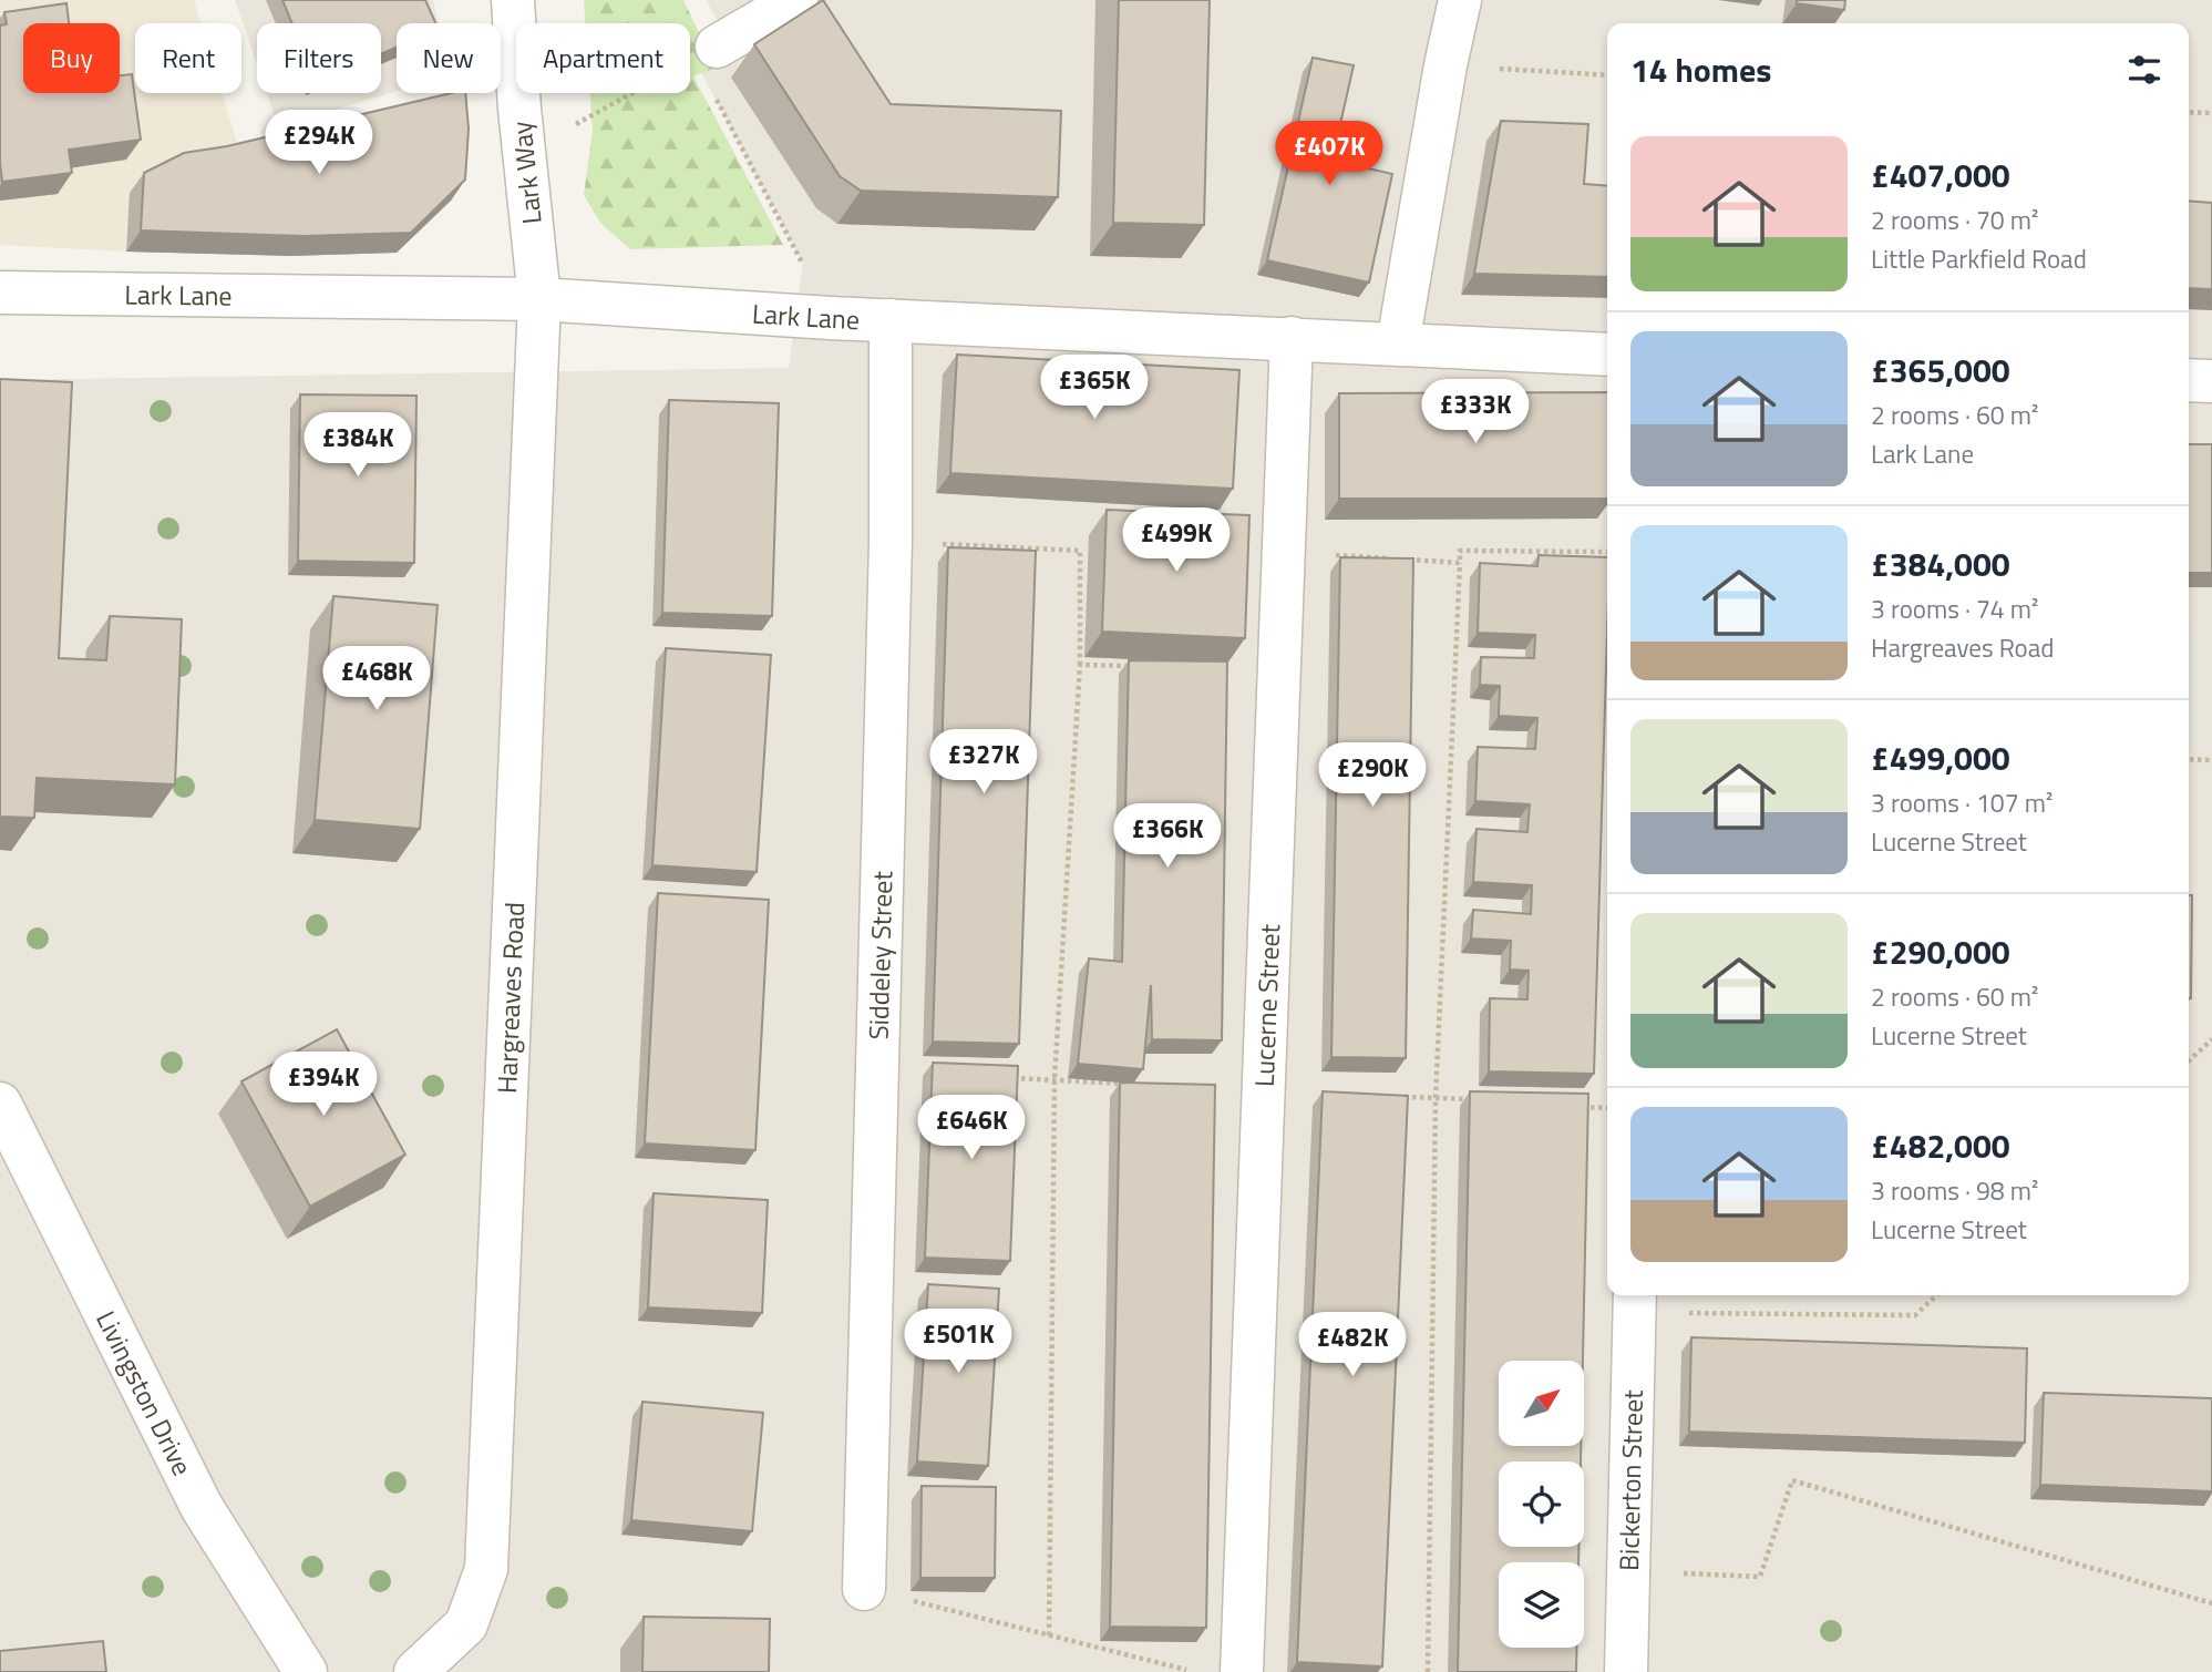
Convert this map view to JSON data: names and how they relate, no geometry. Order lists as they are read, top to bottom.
{
  "streets": {
    "street": [
      "Lark Way",
      "Lark Lane",
      "Siddeley Street",
      "Hargreaves Road",
      "Lucerne Street",
      "Livingston Drive",
      "Bickerton Street"
    ]
  },
  "crossings": [
    ["Lark Way", "Lark Lane"],
    ["Lark Way", "Hargreaves Road"],
    ["Lark Lane", "Siddeley Street"],
    ["Lark Lane", "Hargreaves Road"],
    ["Lark Lane", "Lucerne Street"]
  ],
  "north": "top right",
  "page": {
    "chip": [
      "Buy",
      "Rent",
      "Filters",
      "New",
      "Apartment"
    ],
    "heading": "14 homes",
    "price": [
      "£294K",
      "£407K",
      "£365K",
      "£333K",
      "£384K",
      "£499K",
      "£468K",
      "£327K",
      "£290K",
      "£366K",
      "£394K",
      "£646K",
      "£501K",
      "£482K"
    ],
    "list": [
      {
        "name": "£407,000",
        "note": "2 rooms · 70 m² · Little Parkfield Road"
      },
      {
        "name": "£365,000",
        "note": "2 rooms · 60 m² · Lark Lane"
      },
      {
        "name": "£384,000",
        "note": "3 rooms · 74 m² · Hargreaves Road"
      },
      {
        "name": "£499,000",
        "note": "3 rooms · 107 m² · Lucerne Street"
      },
      {
        "name": "£290,000",
        "note": "2 rooms · 60 m² · Lucerne Street"
      },
      {
        "name": "£482,000",
        "note": "3 rooms · 98 m² · Lucerne Street"
      }
    ]
  }
}
